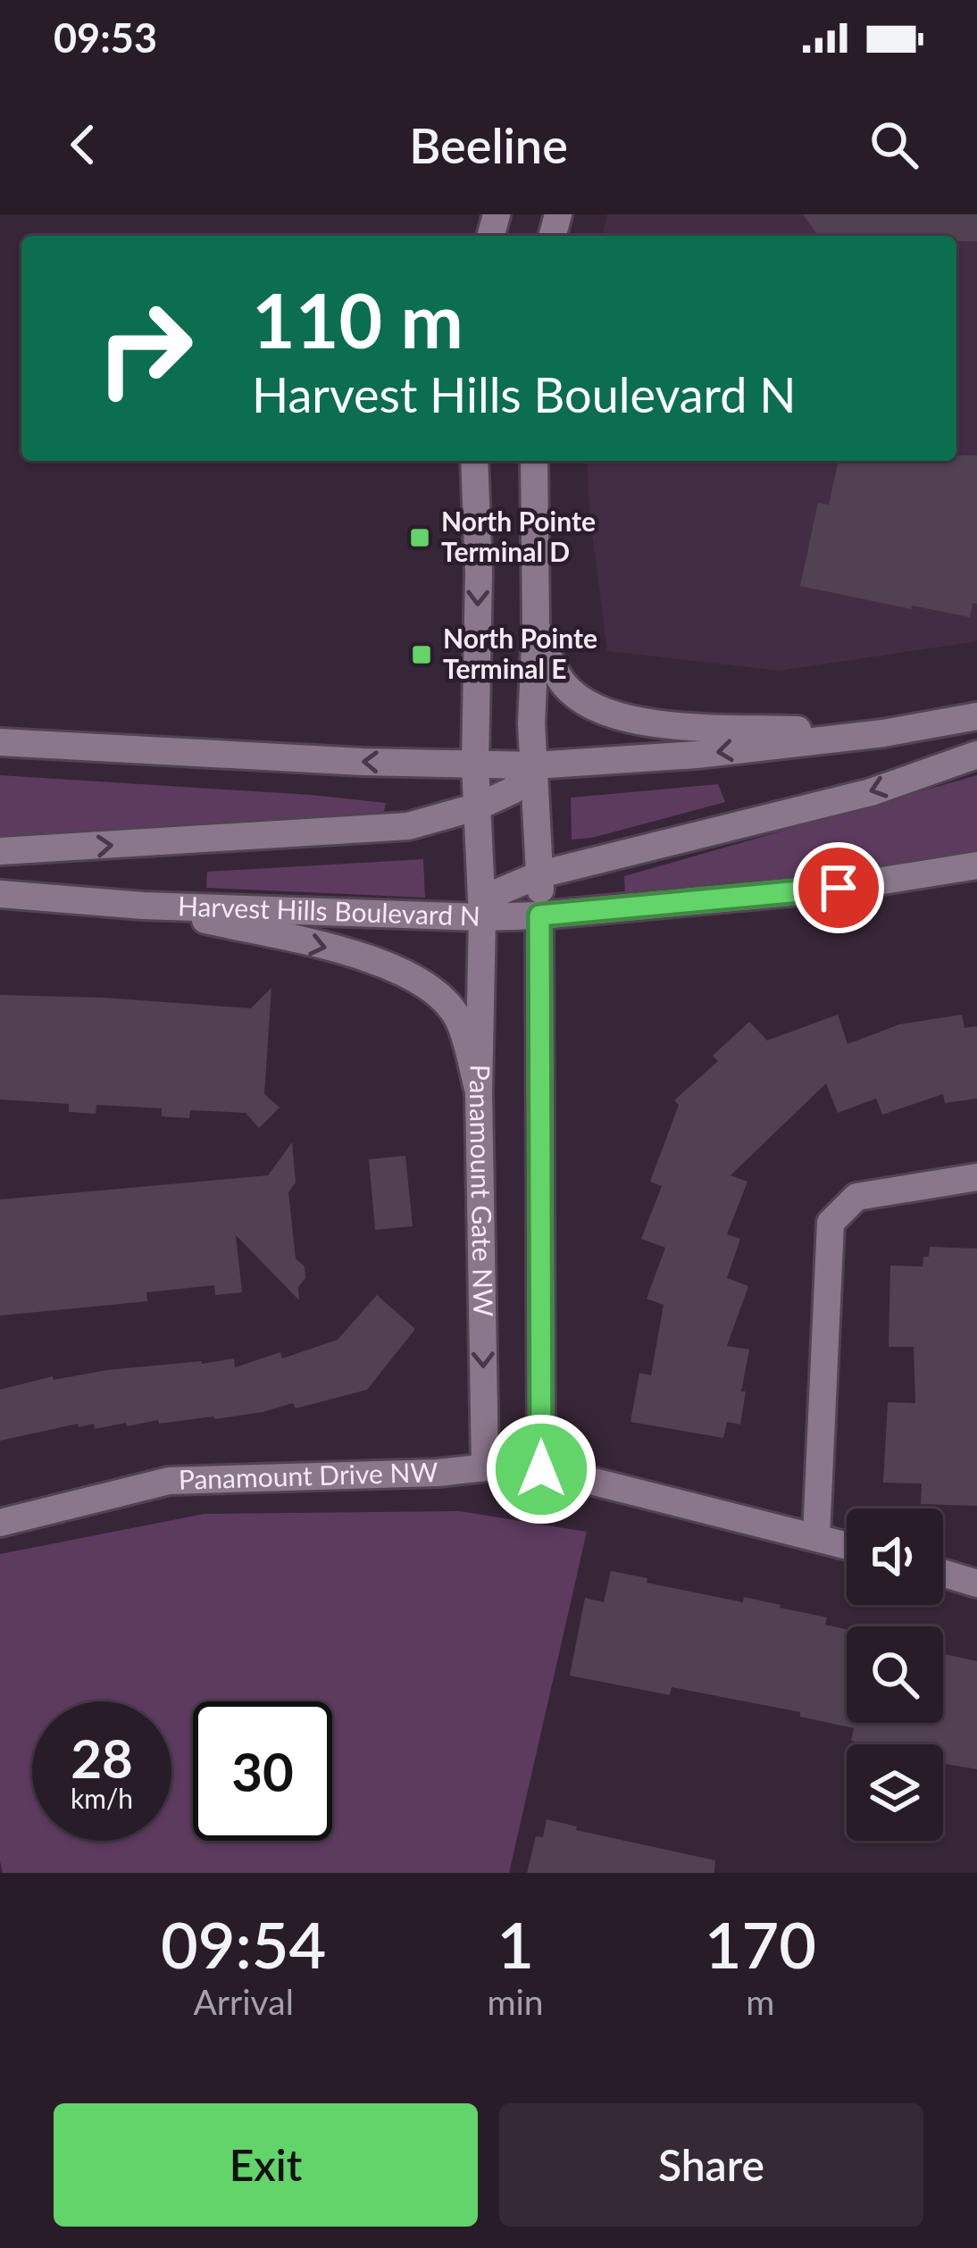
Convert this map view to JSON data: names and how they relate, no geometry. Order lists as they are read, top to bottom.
{
  "streets": {
    "main road": ["Harvest Hills Boulevard N", "Panamount Gate NW", "Panamount Drive NW"]
  },
  "crossings": [
    ["Harvest Hills Boulevard N", "Panamount Gate NW"],
    ["Panamount Gate NW", "Panamount Drive NW"]
  ],
  "places": {
    "transit": ["North Pointe Terminal D", "North Pointe Terminal E"]
  },
  "page": {
    "status": "09:53",
    "header": "Beeline",
    "turn": ["110 m", "Harvest Hills Boulevard N"],
    "speed": "28 km/h",
    "limit": "30",
    "eta": [
      "09:54",
      "Arrival",
      "1",
      "min",
      "170",
      "m"
    ],
    "buttons": ["Exit", "Share"]
  }
}
